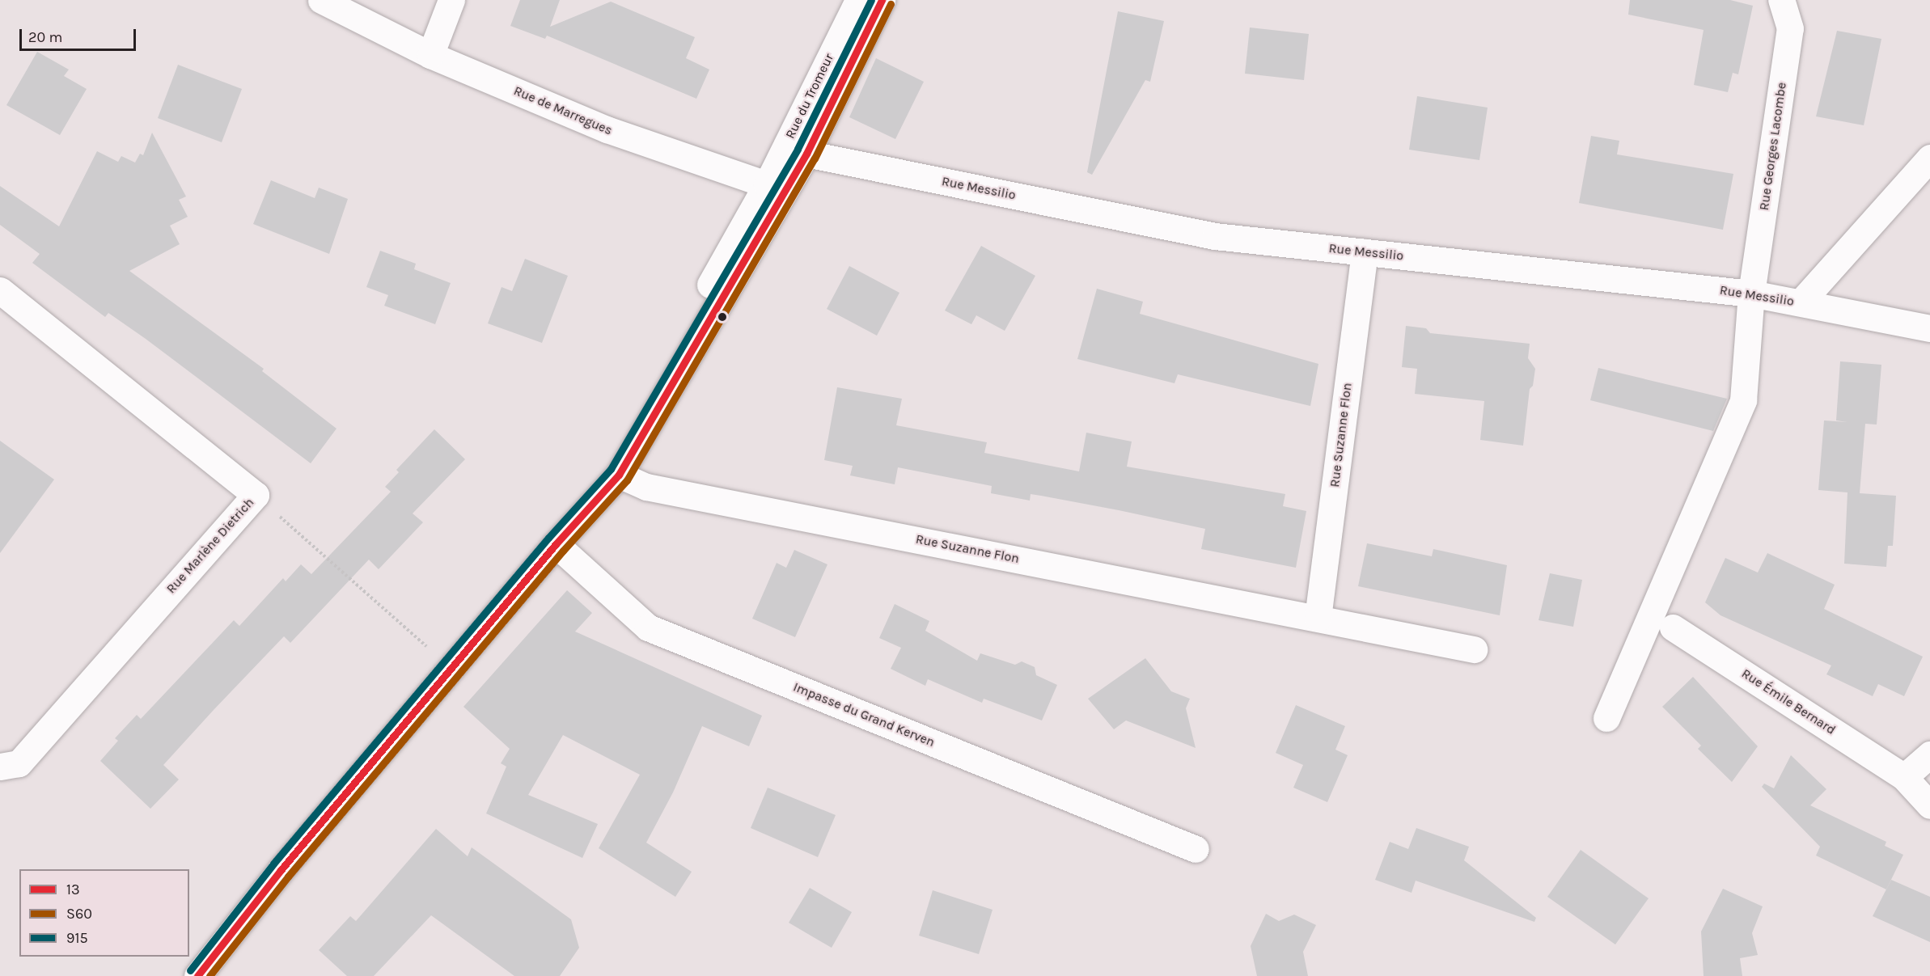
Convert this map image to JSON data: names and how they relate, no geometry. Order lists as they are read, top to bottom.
{
  "streets": {
    "street": [
      "Rue du Tromeur",
      "Rue de Marregues",
      "Rue Georges Lacombe",
      "Rue Messilio",
      "Rue Suzanne Flon",
      "Rue Marlène Dietrich",
      "Rue Émile Bernard",
      "Impasse du Grand Kerven"
    ]
  },
  "crossings": [
    ["Rue du Tromeur", "Rue de Marregues"],
    ["Rue du Tromeur", "Rue Messilio"],
    ["Rue du Tromeur", "Rue Suzanne Flon"],
    ["Rue du Tromeur", "Impasse du Grand Kerven"],
    ["Rue Georges Lacombe", "Rue Messilio"],
    ["Rue Messilio", "Rue Suzanne Flon"]
  ],
  "lines": ["transit line 13", "transit line 915", "transit line S60"],
  "legend": ["13", "S60", "915"],
  "scale_bar": "20 m"
}
